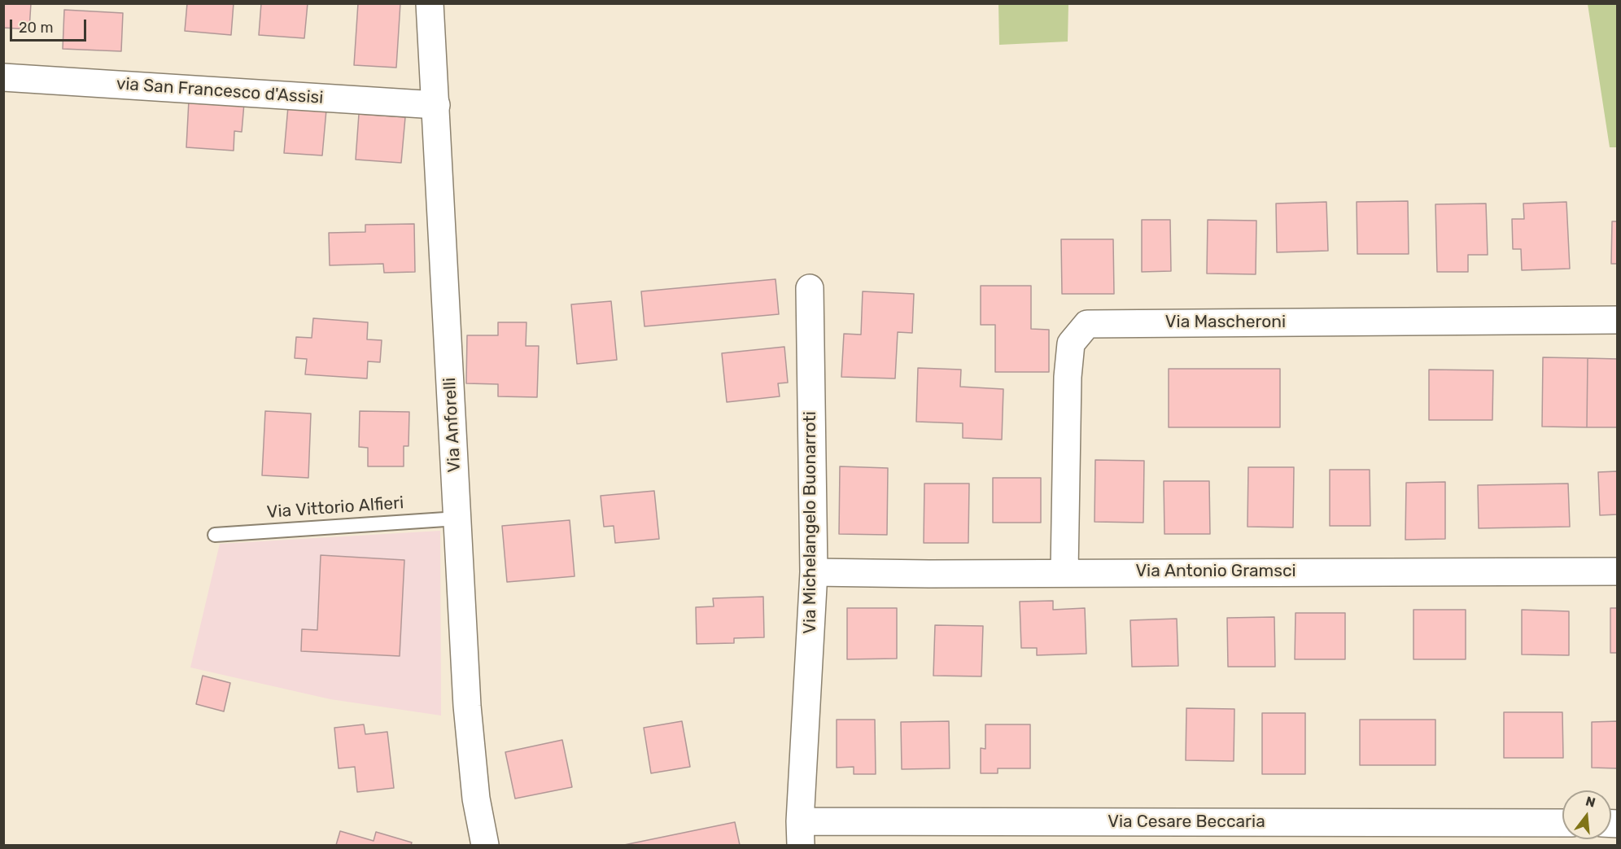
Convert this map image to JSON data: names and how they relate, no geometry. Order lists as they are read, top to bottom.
{
  "streets": {
    "street": [
      "via San Francesco d'Assisi",
      "Via Mascheroni",
      "Via Anforelli",
      "Via Michelangelo Buonarroti",
      "Via Antonio Gramsci",
      "Via Cesare Beccaria"
    ],
    "lane": ["Via Vittorio Alfieri"]
  },
  "crossings": [
    ["via San Francesco d'Assisi", "Via Anforelli"],
    ["Via Mascheroni", "Via Antonio Gramsci"],
    ["Via Anforelli", "Via Vittorio Alfieri"],
    ["Via Michelangelo Buonarroti", "Via Antonio Gramsci"],
    ["Via Michelangelo Buonarroti", "Via Cesare Beccaria"]
  ],
  "scale_bar": "20 m",
  "north": "top"
}
